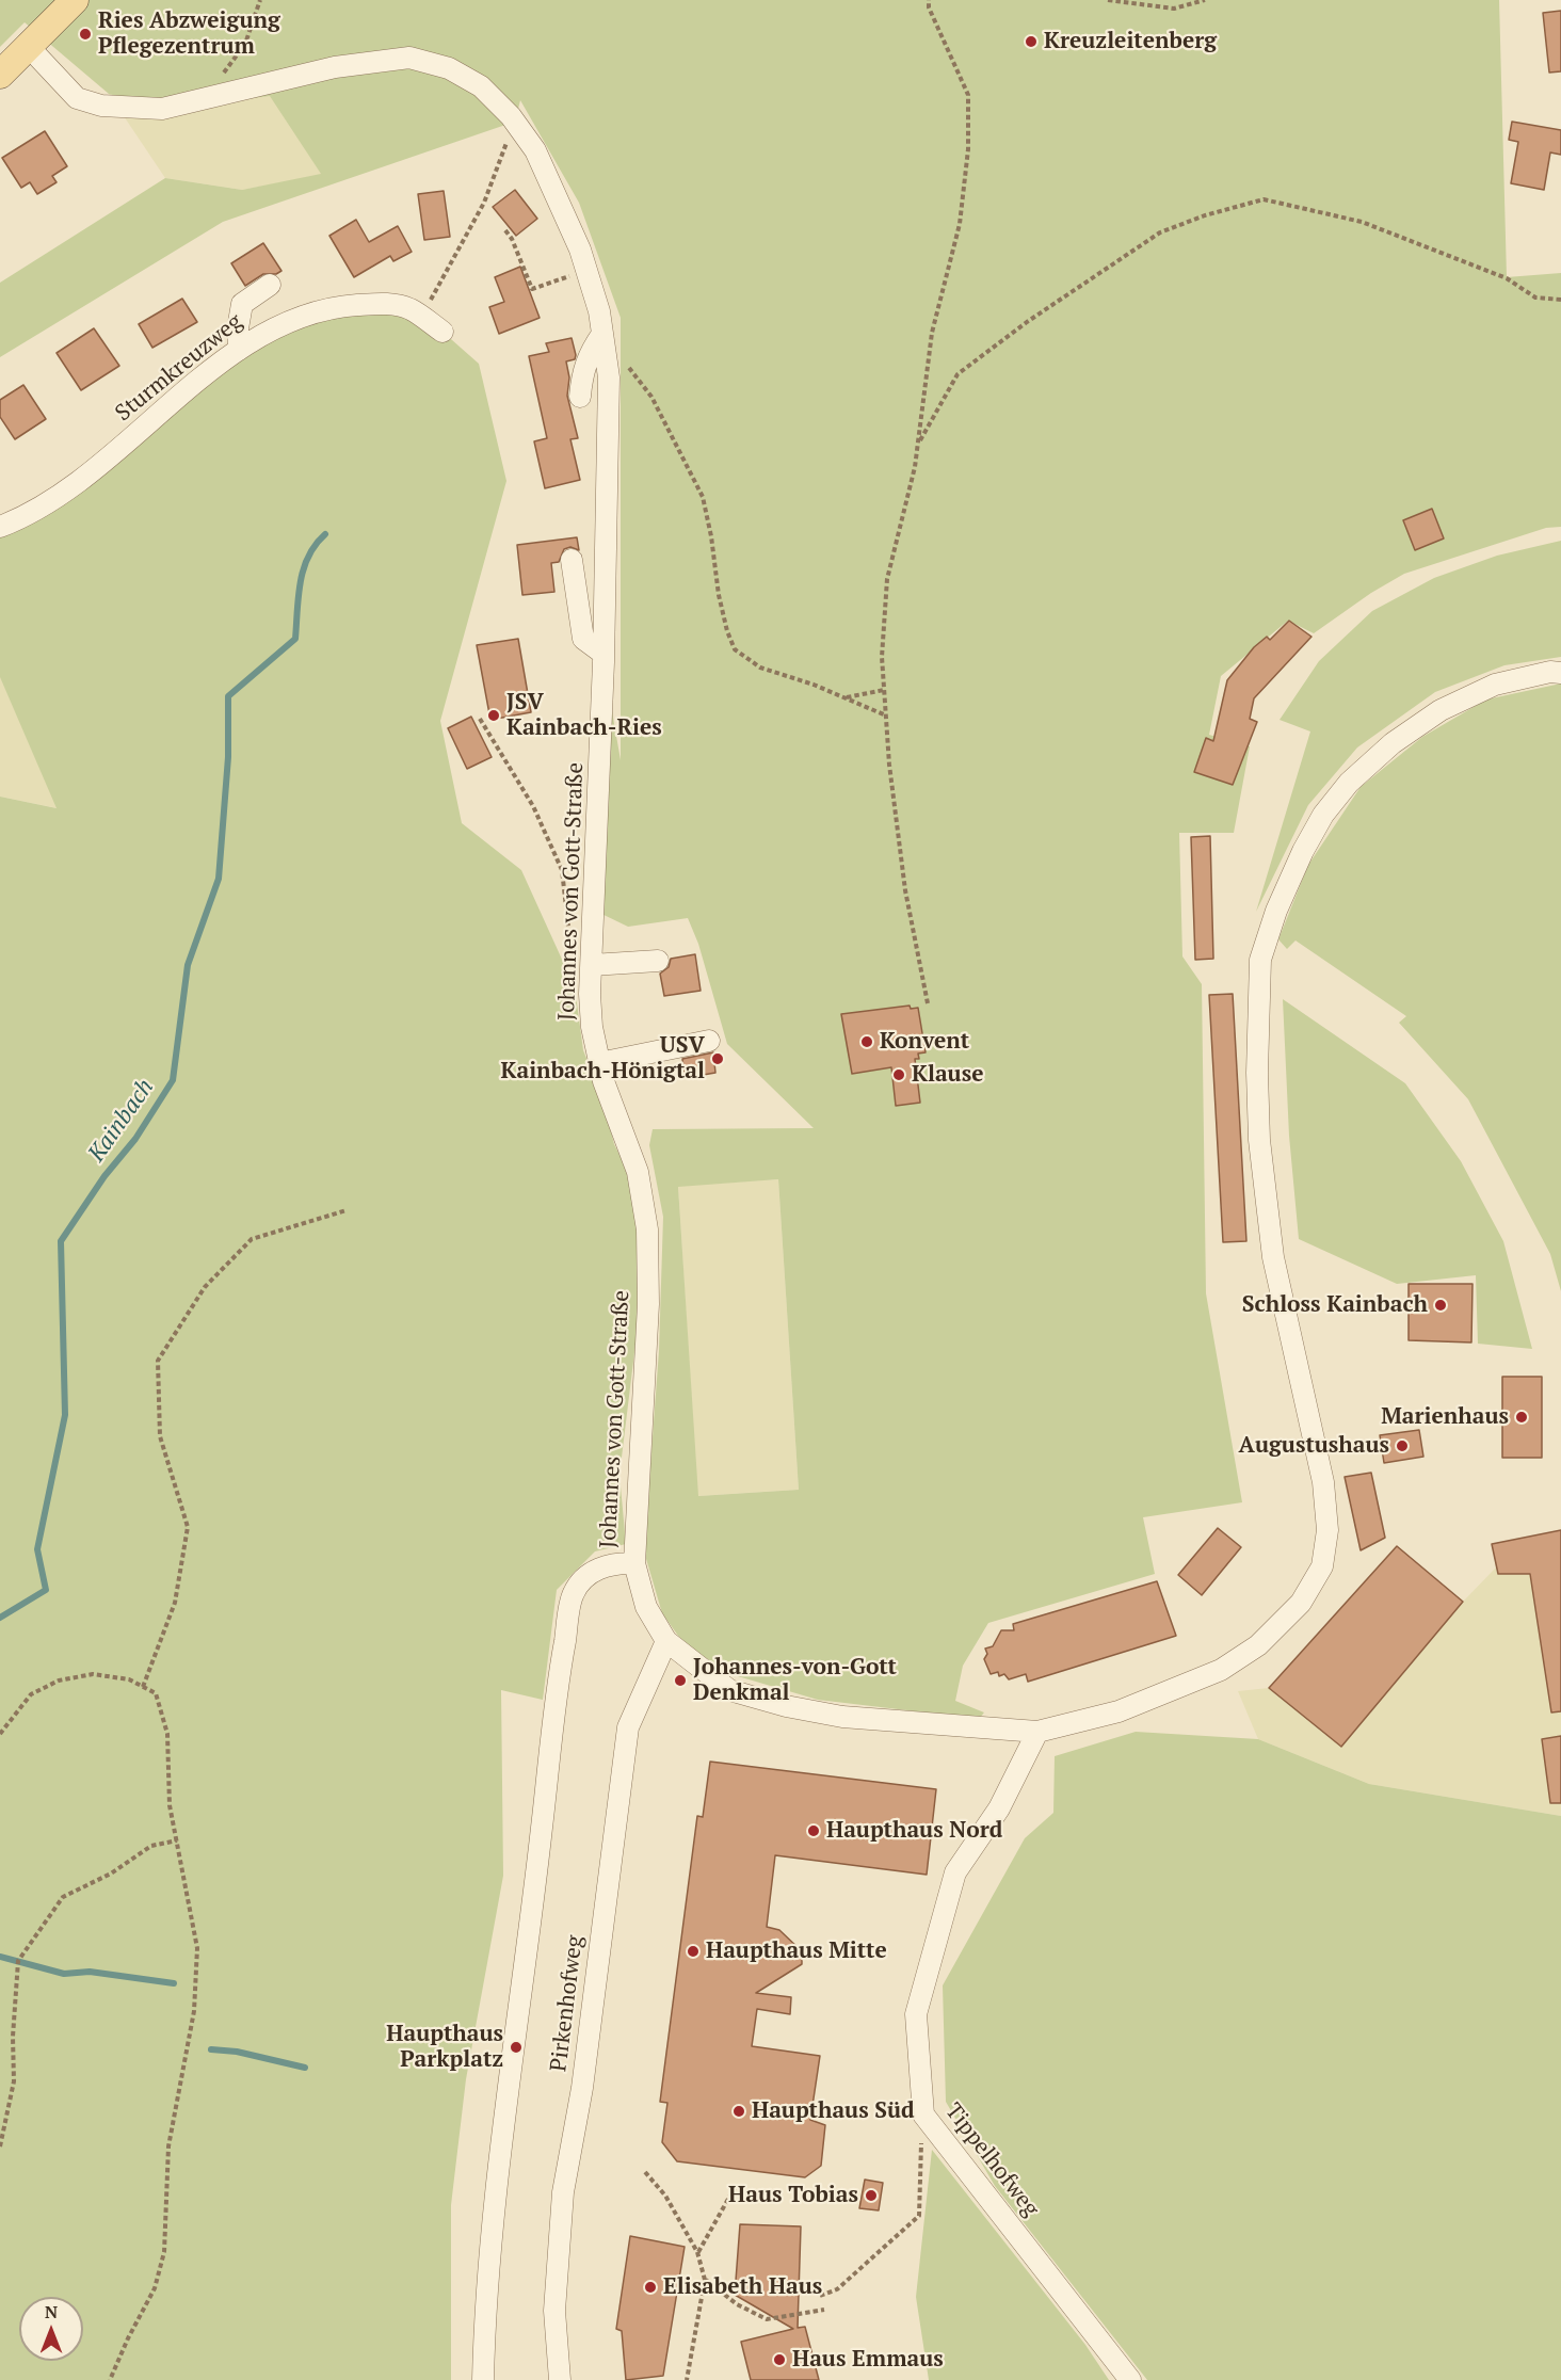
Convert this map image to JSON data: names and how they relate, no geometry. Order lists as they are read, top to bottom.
{
  "streets": {
    "street": [
      "Sturmkreuzweg",
      "Johannes von Gott-Straße",
      "Pirkenhofweg",
      "Tippelhofweg"
    ]
  },
  "crossings": [
    ["Johannes von Gott-Straße", "Pirkenhofweg"],
    ["Johannes von Gott-Straße", "Tippelhofweg"]
  ],
  "water": ["Kainbach"],
  "places": [
    "Ries Abzweigung Pflegezentrum",
    "Kreuzleitenberg",
    "JSV Kainbach-Ries",
    "Konvent",
    "USV Kainbach-Hönigtal",
    "Klause",
    "Schloss Kainbach",
    "Marienhaus",
    "Augustushaus",
    "Johannes-von-Gott Denkmal",
    "Haupthaus Nord",
    "Haupthaus Mitte",
    "Haupthaus Parkplatz",
    "Haupthaus Süd",
    "Haus Tobias",
    "Elisabeth Haus",
    "Haus Emmaus"
  ],
  "north": "top"
}
